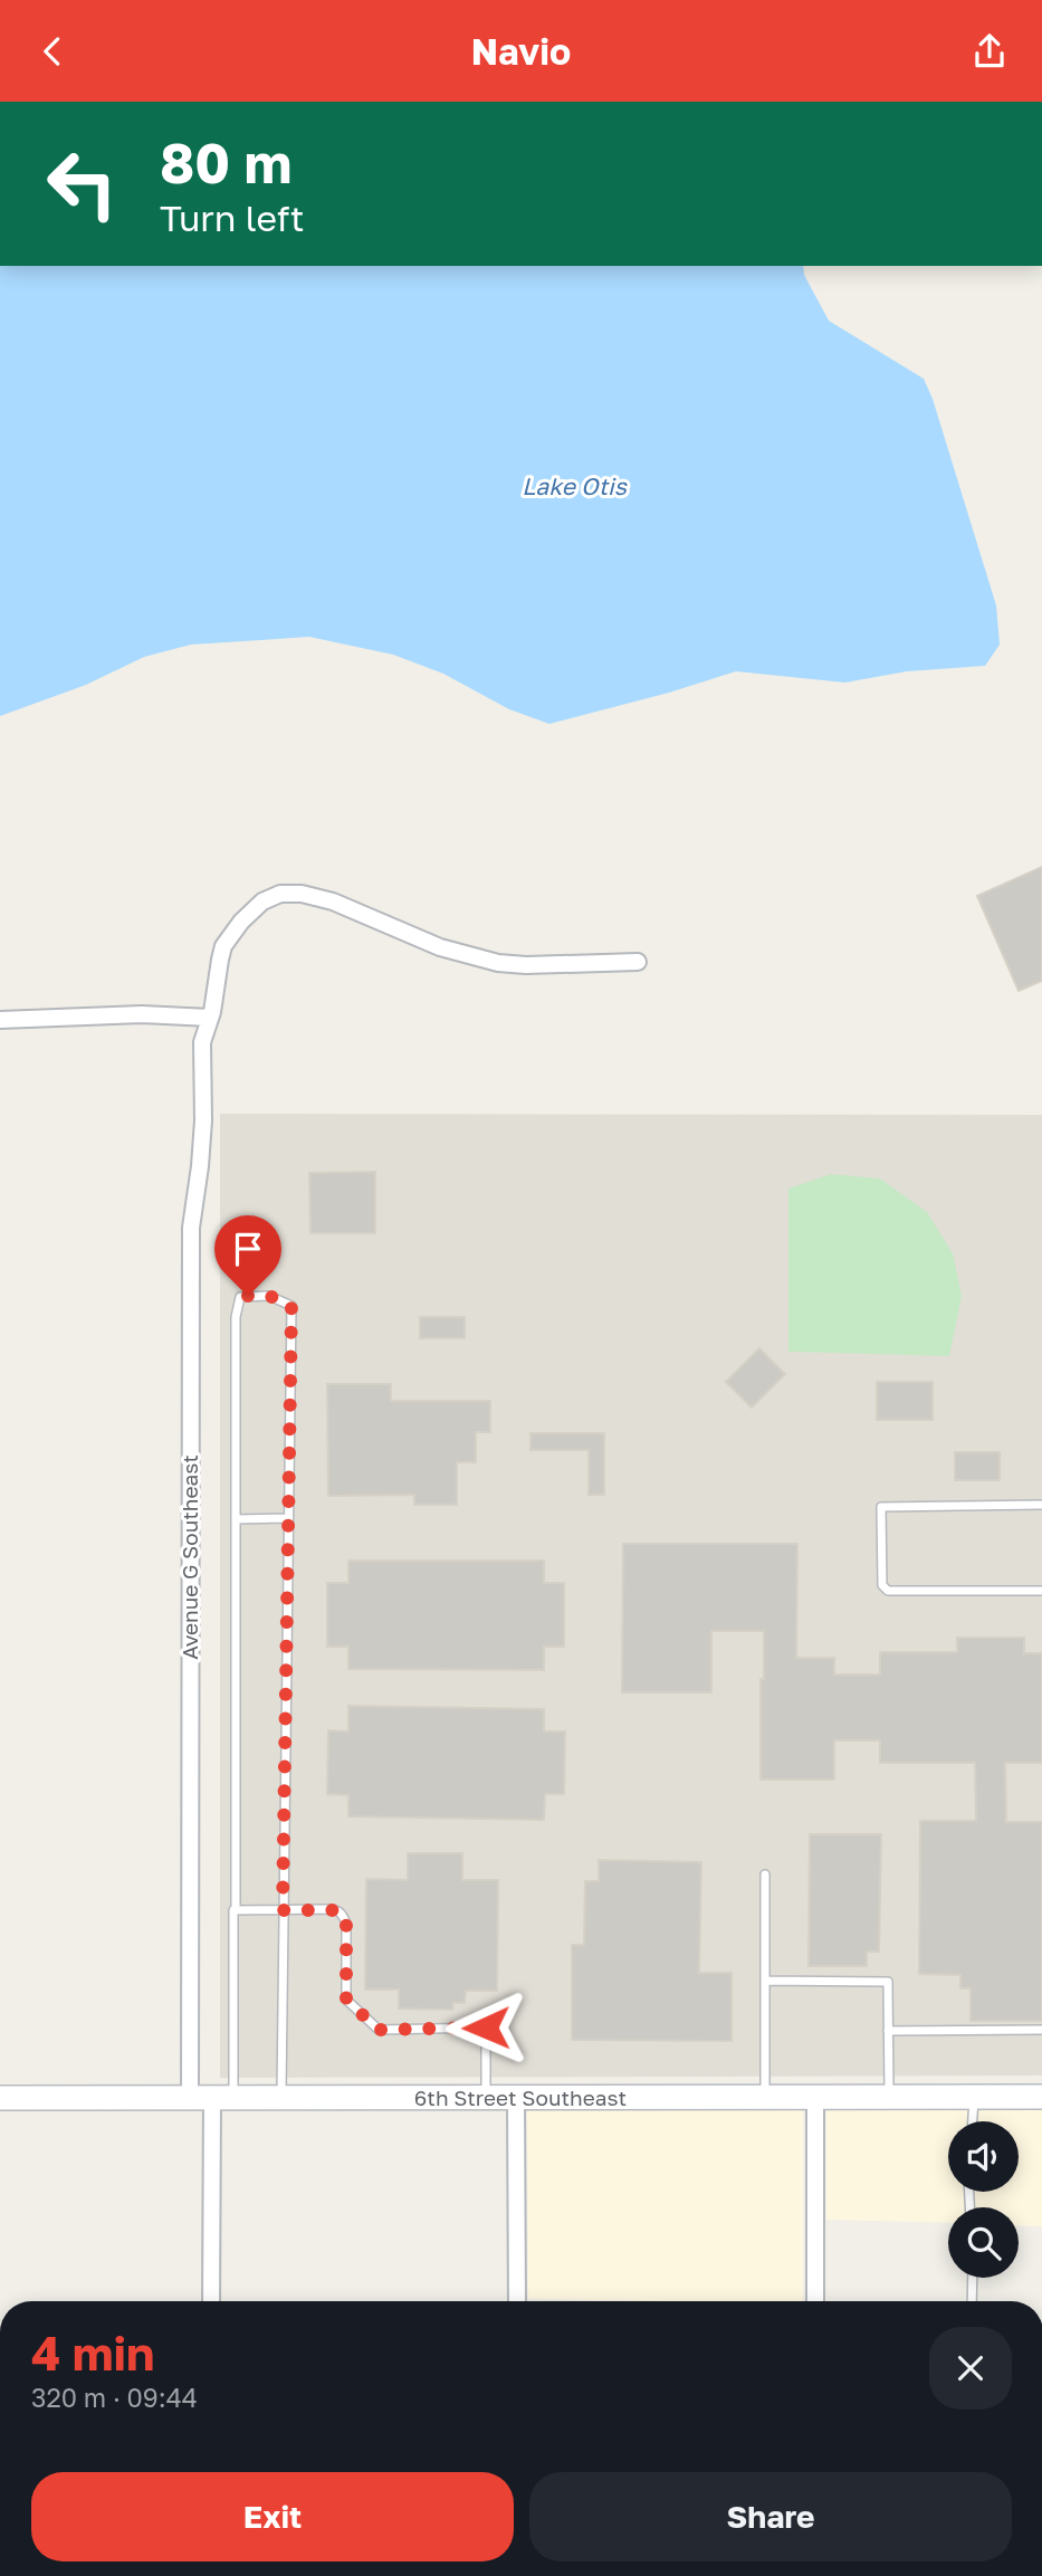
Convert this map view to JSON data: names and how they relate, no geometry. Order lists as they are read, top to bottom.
{
  "streets": {
    "street": ["Avenue G Southeast", "6th Street Southeast"]
  },
  "crossings": [
    ["Avenue G Southeast", "6th Street Southeast"]
  ],
  "water": ["Lake Otis"],
  "page": {
    "header": "Navio",
    "turn": ["80 m", "Turn left"],
    "heading": ["4 min", "320 m · 09:44"],
    "buttons": ["Exit", "Share"]
  }
}
